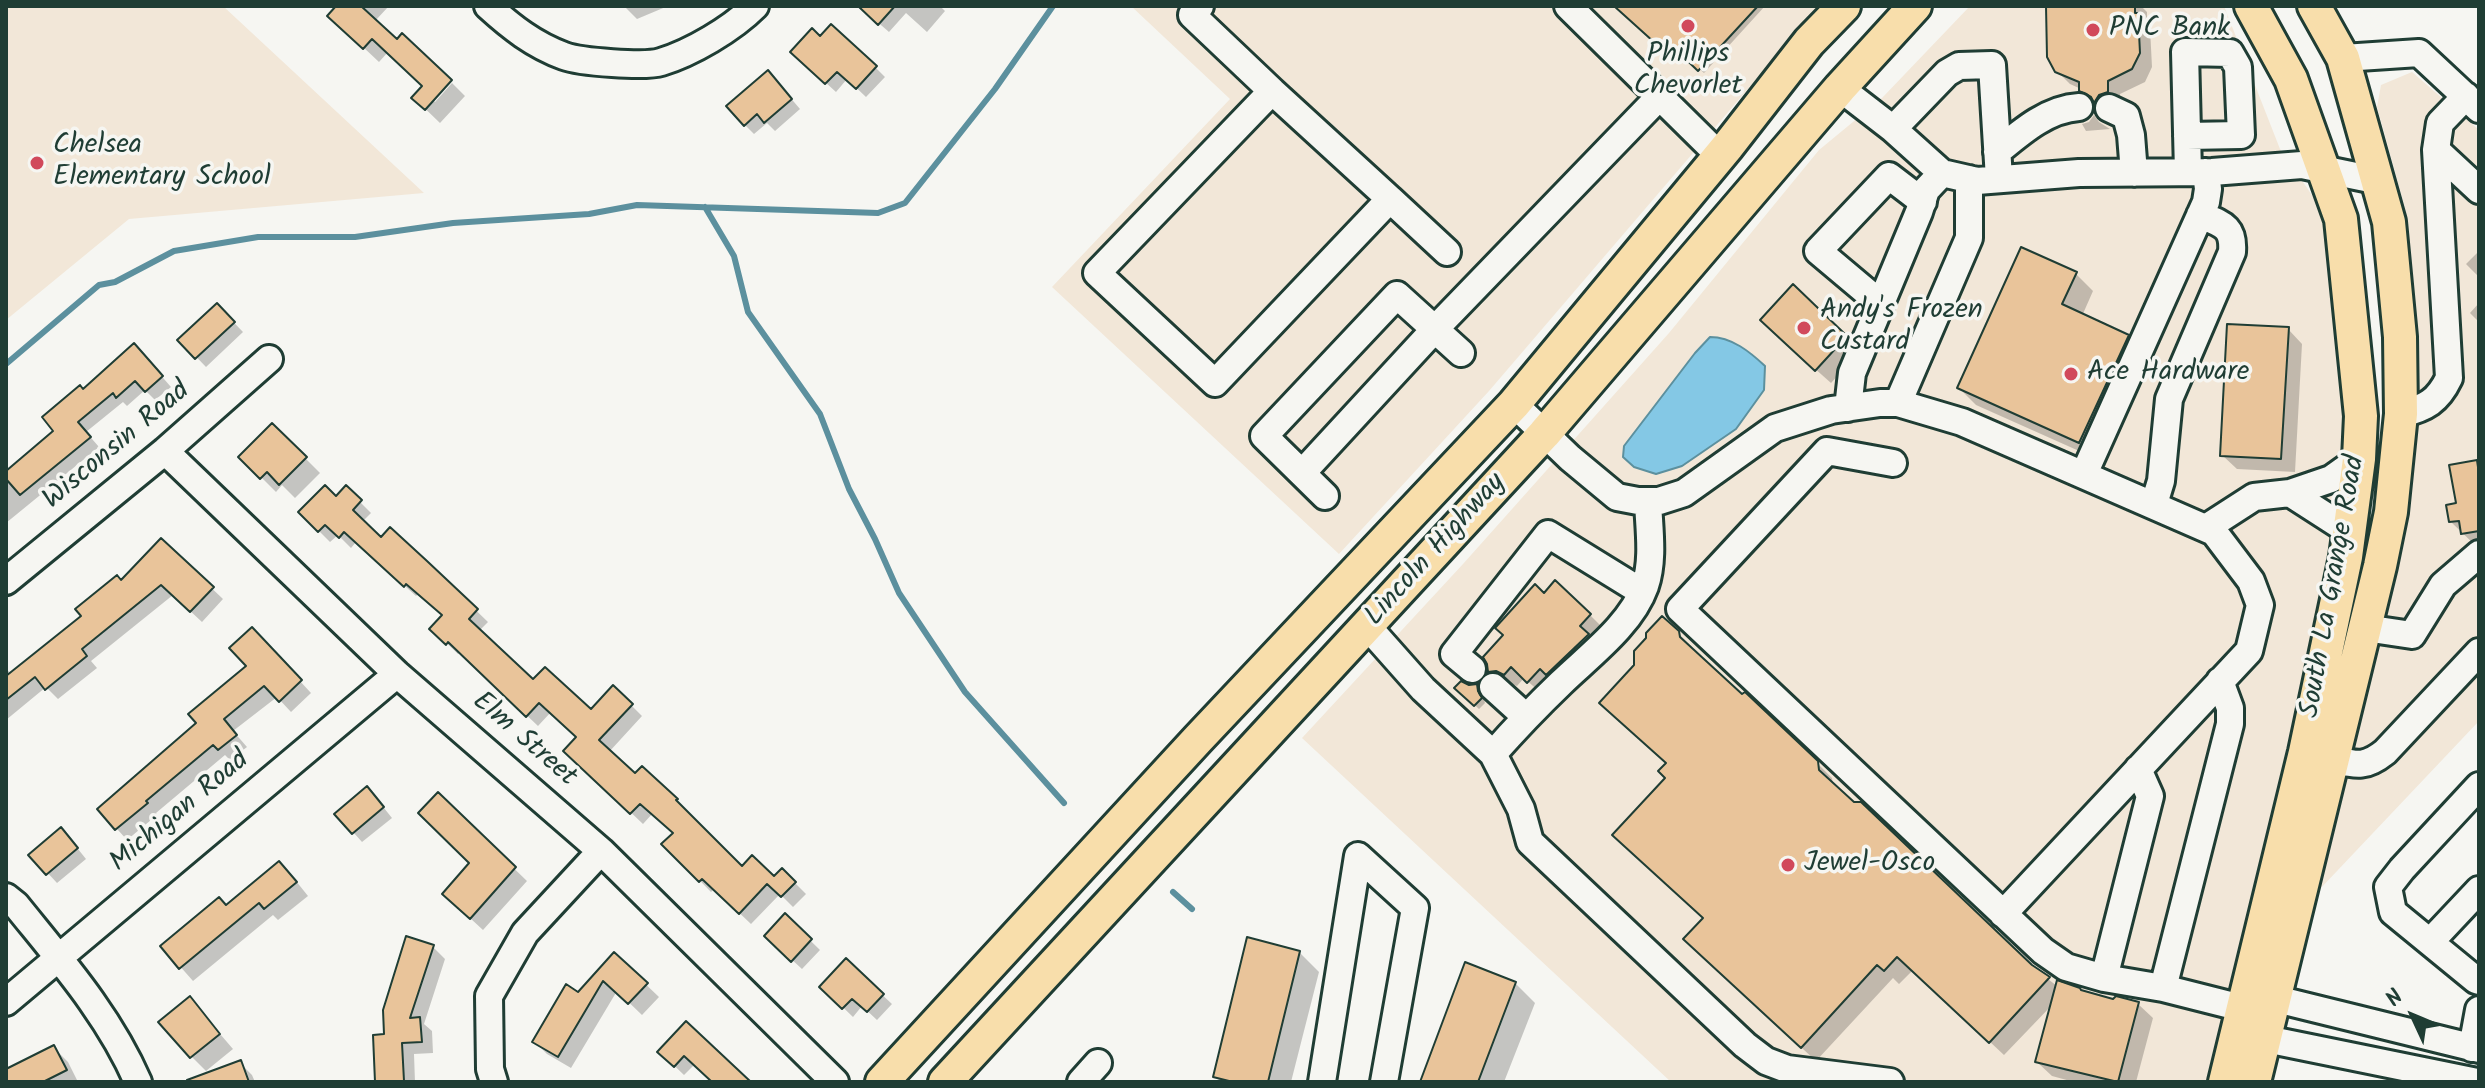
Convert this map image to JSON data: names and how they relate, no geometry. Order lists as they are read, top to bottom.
{
  "streets": {
    "main road": ["Lincoln Highway", "South La Grange Road"],
    "street": ["Wisconsin Road", "Elm Street", "Michigan Road"]
  },
  "crossings": [
    ["Wisconsin Road", "Elm Street"],
    ["Elm Street", "Michigan Road"]
  ],
  "places": [
    "Phillips Chevorlet",
    "PNC Bank",
    "Chelsea Elementary School",
    "Andy's Frozen Custard",
    "Ace Hardware",
    "Jewel-Osco"
  ],
  "north": "top left"
}
